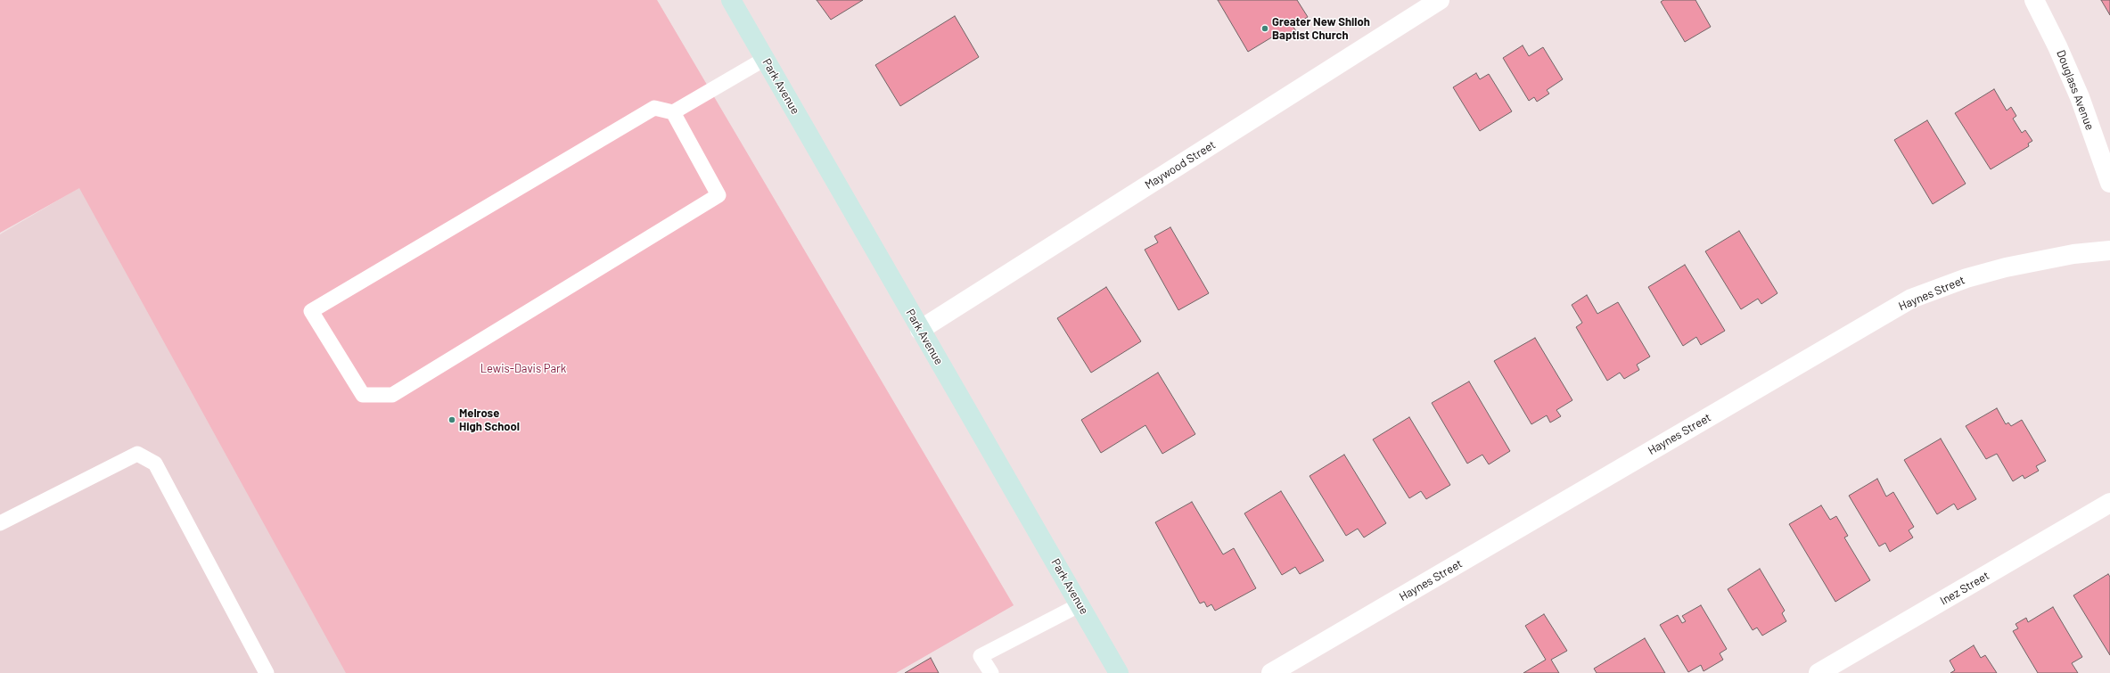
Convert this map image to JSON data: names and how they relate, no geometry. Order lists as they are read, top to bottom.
{
  "streets": {
    "main road": ["Park Avenue"],
    "street": [
      "Douglass Avenue",
      "Maywood Street",
      "Haynes Street",
      "Inez Street"
    ]
  },
  "crossings": [
    ["Park Avenue", "Maywood Street"]
  ],
  "parks": ["Lewis-Davis Park"],
  "places": ["Greater New Shiloh Baptist Church", "Melrose High School"]
}
